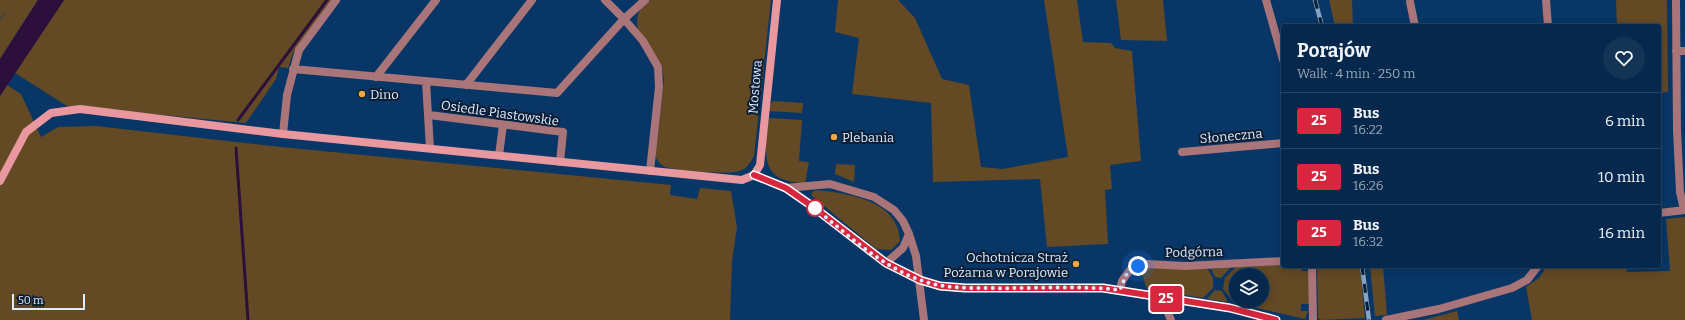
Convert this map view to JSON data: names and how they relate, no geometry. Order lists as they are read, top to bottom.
{
  "streets": {
    "street": [
      "Mostowa",
      "Osiedle Piastowskie",
      "Słoneczna",
      "Podgórna"
    ]
  },
  "places": ["Dino", "Plebania", "Ochotnicza Straż Pożarna w Porajowie"],
  "lines": ["bus line 25"],
  "scale_bar": "50 m",
  "page": {
    "on_map": "25",
    "heading": ["Porajów", "Walk · 4 min · 250 m"],
    "list": [
      {
        "mark": "25",
        "name": "Bus",
        "note": "16:22",
        "value": "6 min"
      },
      {
        "mark": "25",
        "name": "Bus",
        "note": "16:26",
        "value": "10 min"
      },
      {
        "mark": "25",
        "name": "Bus",
        "note": "16:32",
        "value": "16 min"
      }
    ],
    "scale": "50 m"
  }
}
